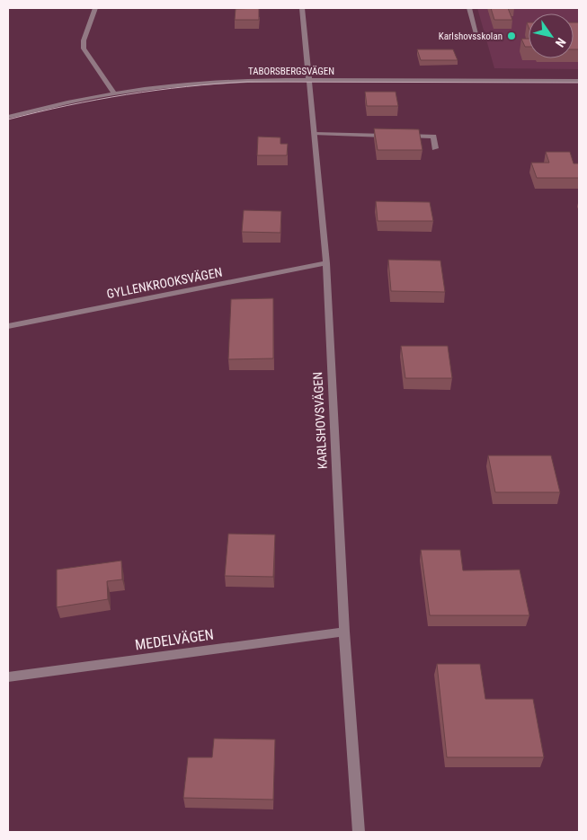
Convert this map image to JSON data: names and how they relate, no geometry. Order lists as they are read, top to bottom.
{
  "streets": {
    "street": [
      "TABORSBERGSVÄGEN",
      "GYLLENKROOKSVÄGEN",
      "KARLSHOVSVÄGEN",
      "MEDELVÄGEN"
    ]
  },
  "crossings": [
    ["TABORSBERGSVÄGEN", "KARLSHOVSVÄGEN"],
    ["GYLLENKROOKSVÄGEN", "KARLSHOVSVÄGEN"],
    ["KARLSHOVSVÄGEN", "MEDELVÄGEN"]
  ],
  "places": ["Karlshovsskolan"],
  "north": "bottom right"
}
